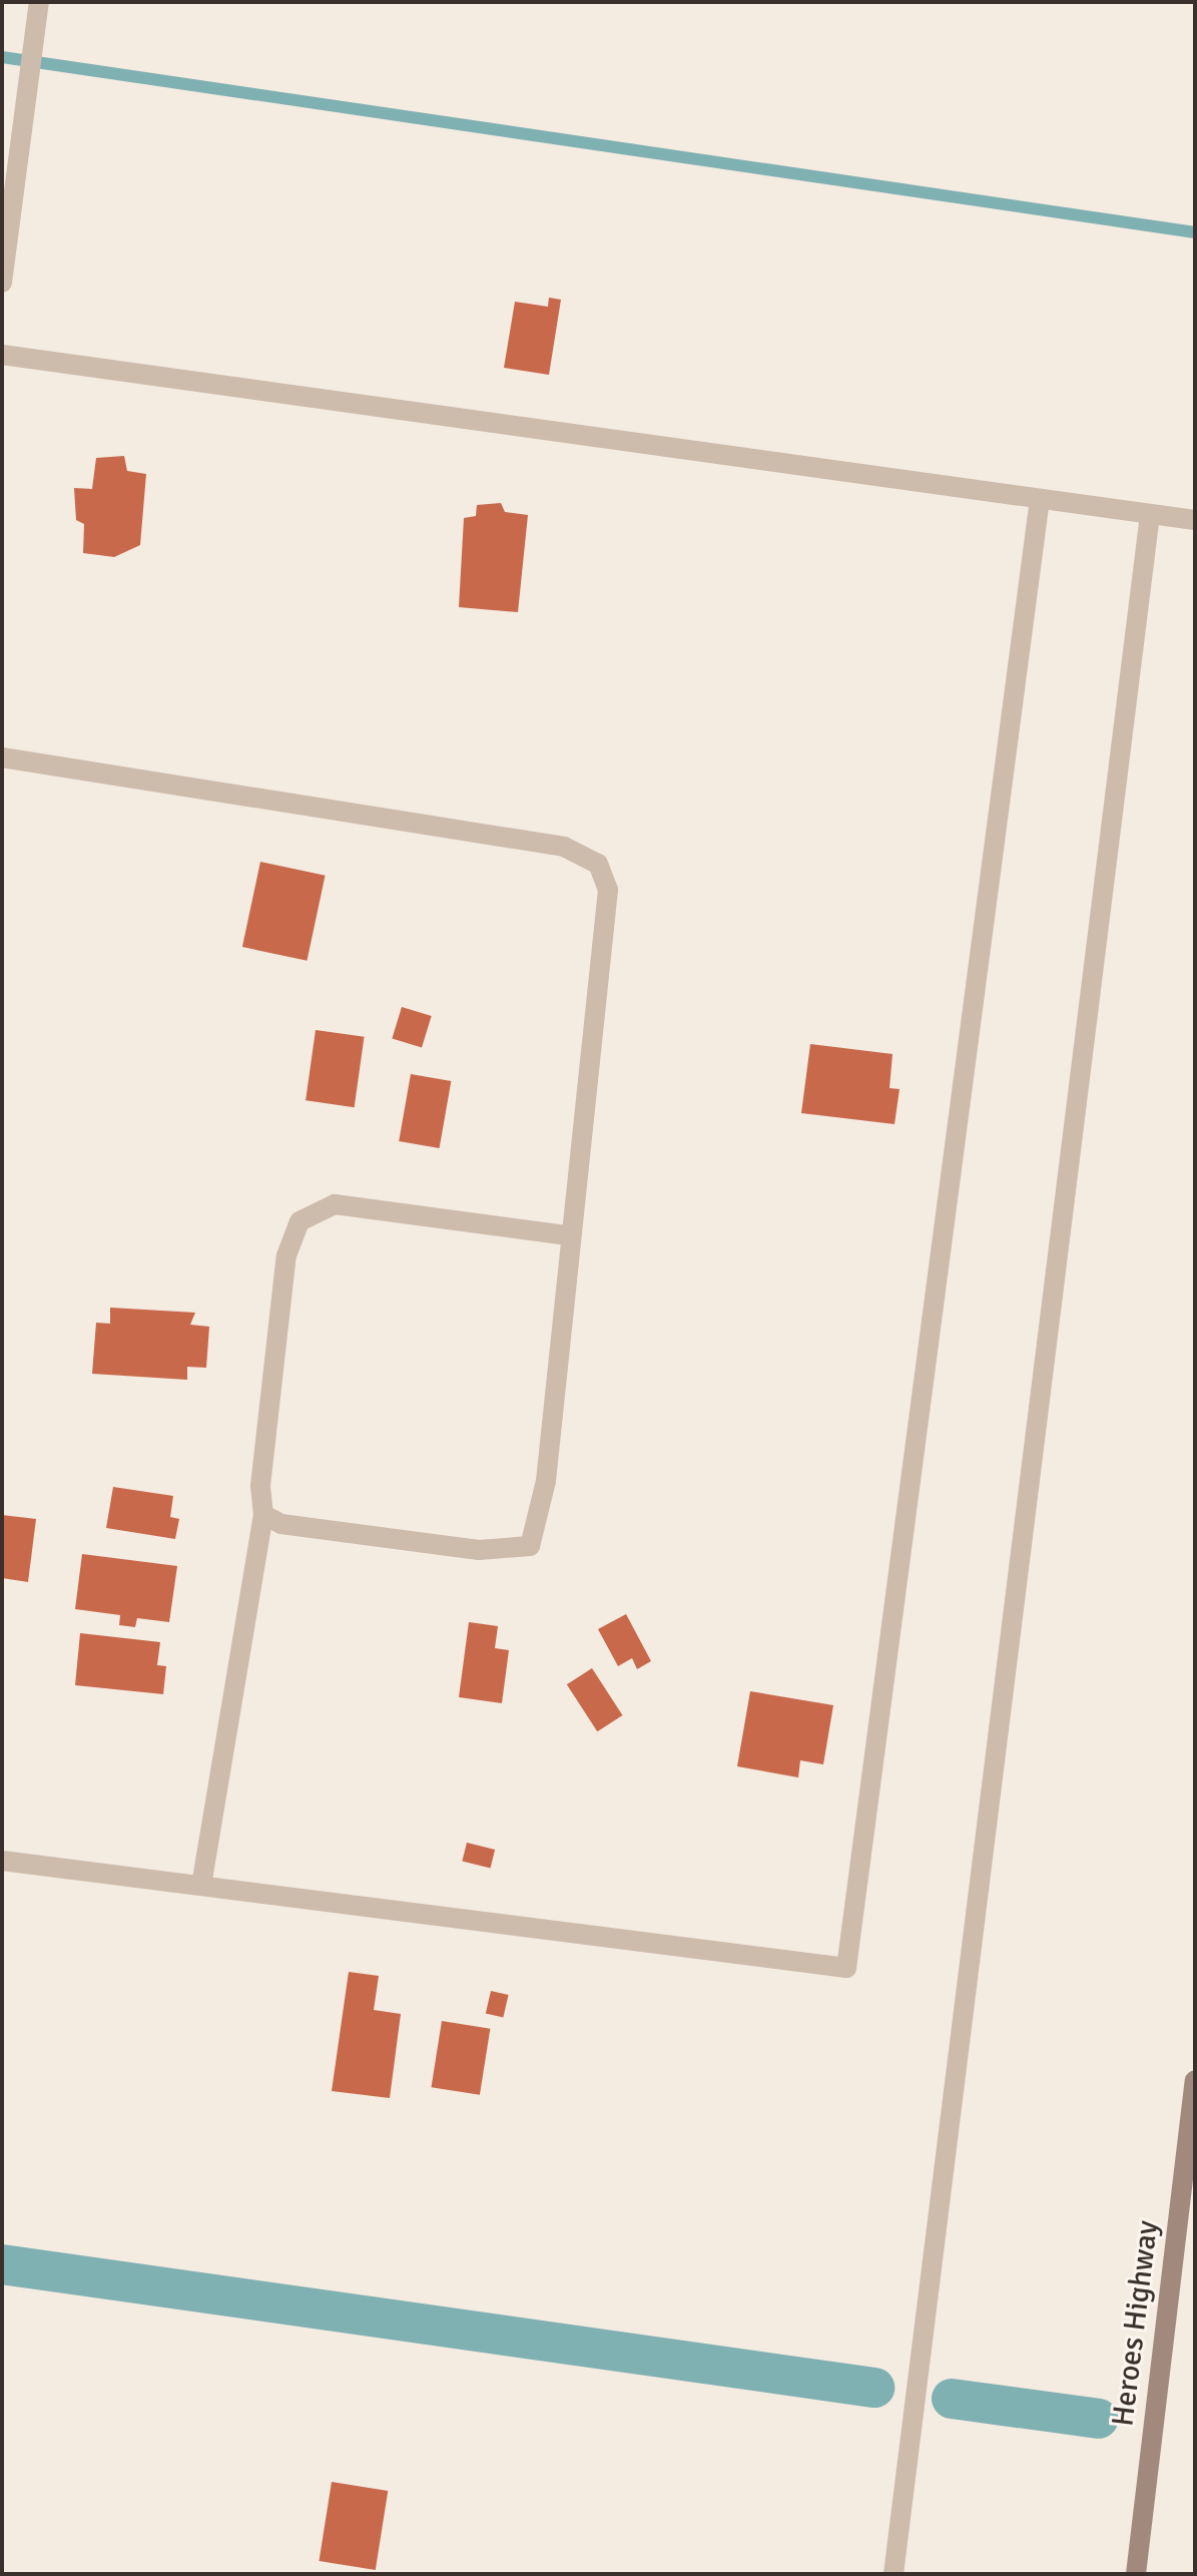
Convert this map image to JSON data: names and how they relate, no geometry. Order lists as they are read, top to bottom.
{
  "streets": {
    "main road": ["Heroes Highway"]
  }
}
